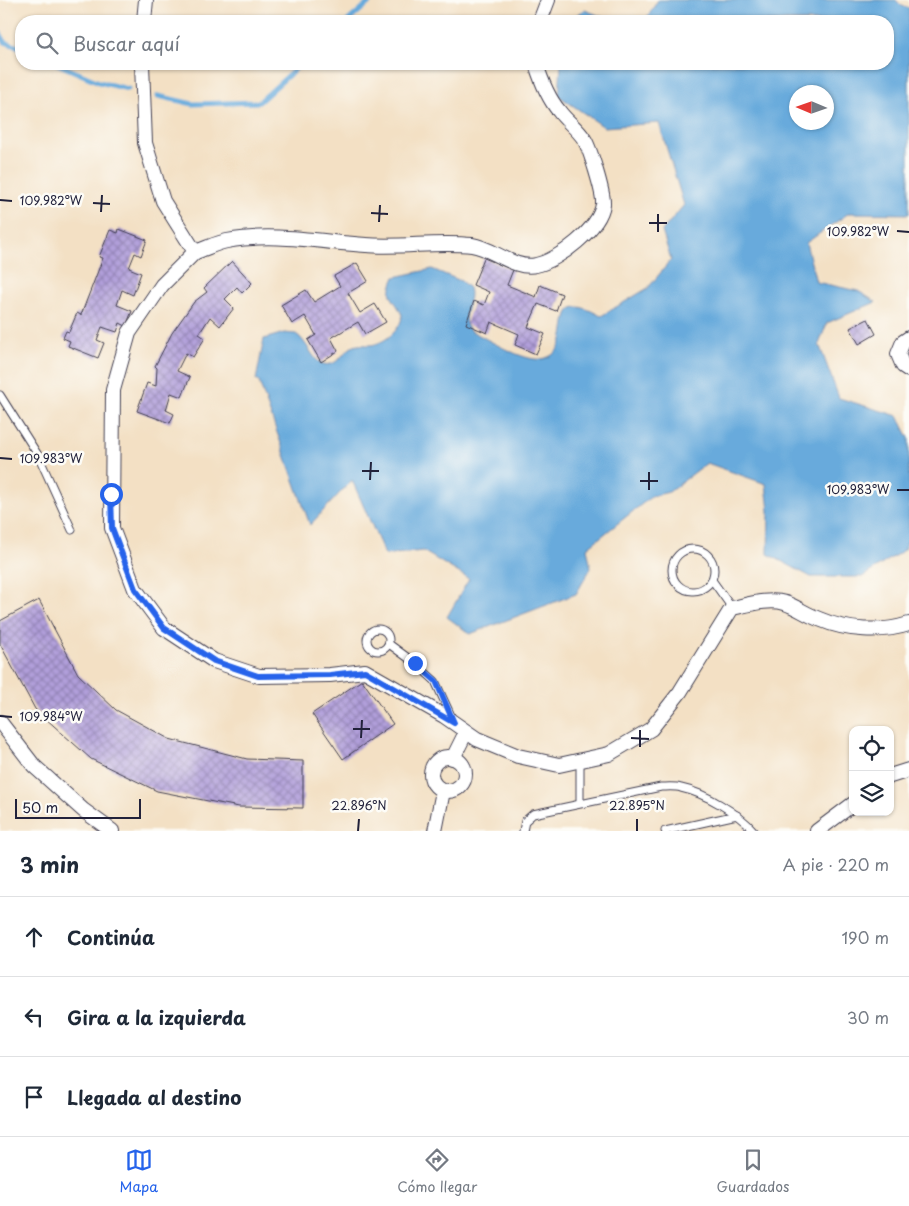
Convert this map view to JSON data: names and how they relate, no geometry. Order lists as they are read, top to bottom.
{
  "scale_bar": "50 m",
  "north": "left",
  "page": {
    "search": "Buscar aquí",
    "scale": "50 m",
    "heading": ["3 min", "A pie · 220 m"],
    "list": [
      ["Continúa", "190 m"],
      ["Gira a la izquierda", "30 m"],
      "Llegada al destino"
    ],
    "nav": ["Mapa", "Cómo llegar", "Guardados"]
  },
  "coordinates": [
    "109.982°W",
    "109.983°W",
    "109.984°W",
    "22.896°N",
    "22.895°N"
  ]
}
